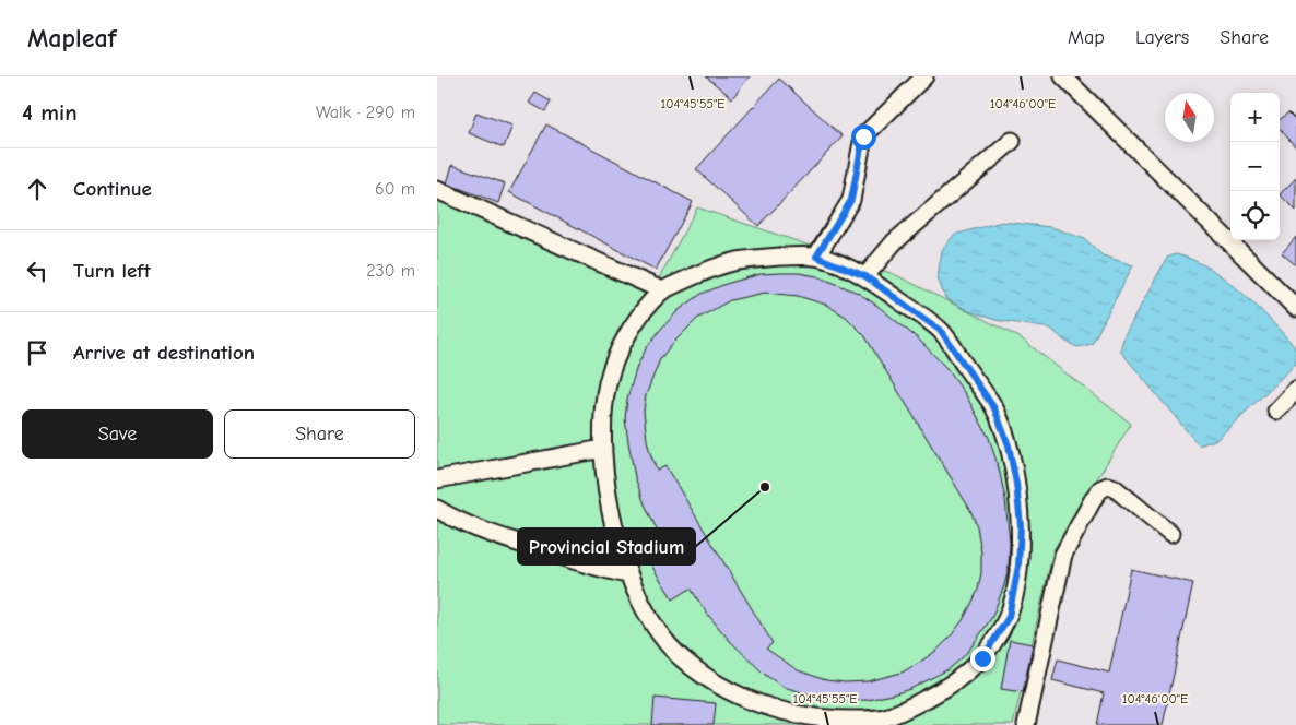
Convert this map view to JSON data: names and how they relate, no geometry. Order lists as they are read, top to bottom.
{
  "places": ["Provincial Stadium"],
  "north": "top",
  "page": {
    "header": "Mapleaf",
    "nav": ["Map", "Layers", "Share"],
    "heading": ["4 min", "Walk · 290 m"],
    "map_buttons": ["+", "−"],
    "list": [
      ["Continue", "60 m"],
      ["Turn left", "230 m"],
      "Arrive at destination"
    ],
    "buttons": ["Save", "Share"]
  },
  "coordinates": ["104°45'55\"E", "104°46'00\"E"]
}
